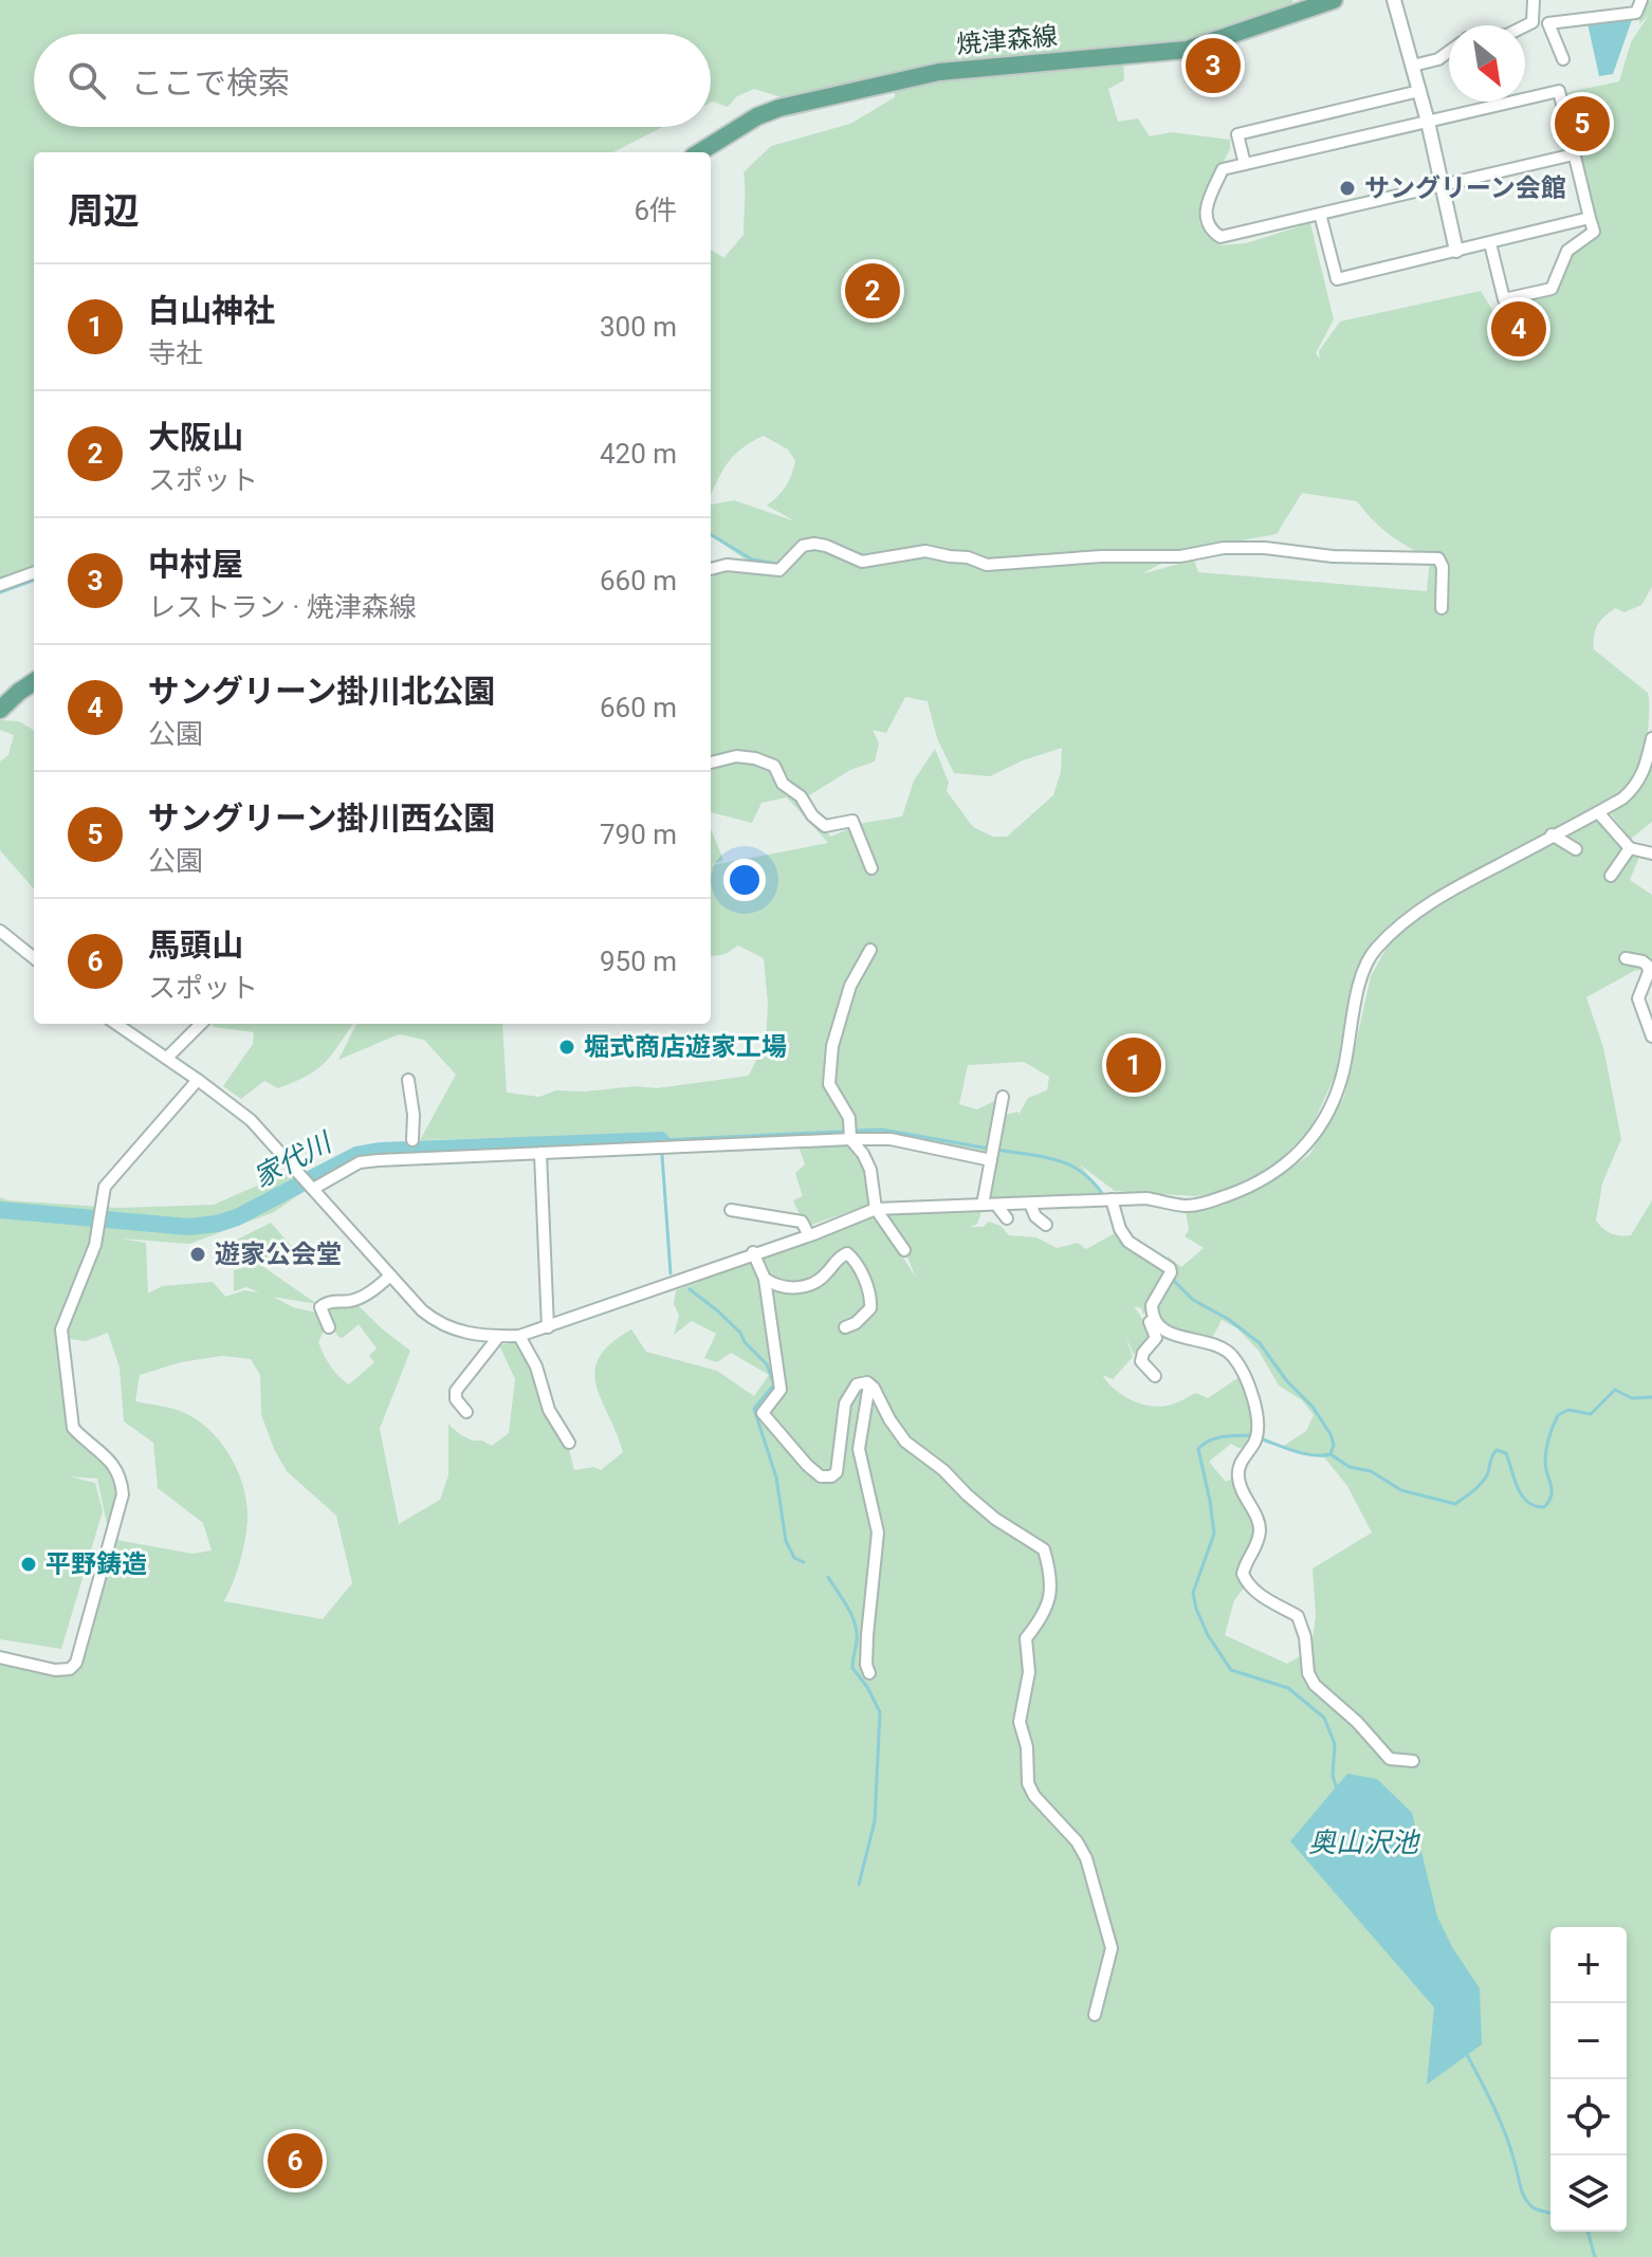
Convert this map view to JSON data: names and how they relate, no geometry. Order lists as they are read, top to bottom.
{
  "streets": {
    "main road": ["焼津森線"]
  },
  "water": ["家代川", "奥山沢池"],
  "places": [
    "サングリーン会館",
    "堀式商店遊家工場",
    "遊家公会堂",
    "平野鋳造"
  ],
  "north": "bottom right",
  "page": {
    "pins": [
      "3",
      "5",
      "2",
      "4",
      "1",
      "6"
    ],
    "search": "ここで検索",
    "heading": ["周辺", "6件"],
    "list": [
      {
        "mark": "1",
        "name": "白山神社",
        "note": "寺社",
        "value": "300 m"
      },
      {
        "mark": "2",
        "name": "大阪山",
        "note": "スポット",
        "value": "420 m"
      },
      {
        "mark": "3",
        "name": "中村屋",
        "note": "レストラン · 焼津森線",
        "value": "660 m"
      },
      {
        "mark": "4",
        "name": "サングリーン掛川北公園",
        "note": "公園",
        "value": "660 m"
      },
      {
        "mark": "5",
        "name": "サングリーン掛川西公園",
        "note": "公園",
        "value": "790 m"
      },
      {
        "mark": "6",
        "name": "馬頭山",
        "note": "スポット",
        "value": "950 m"
      }
    ],
    "map_buttons": ["+", "−"]
  }
}
